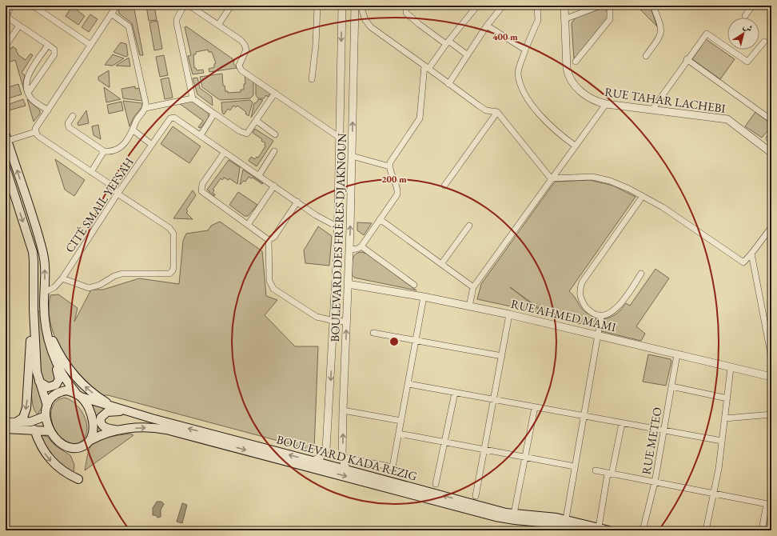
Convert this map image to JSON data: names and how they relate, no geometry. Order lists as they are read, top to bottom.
{
  "streets": {
    "main road": ["BOULEVARD KADA REZIG"],
    "street": [
      "RUE TAHAR LACHEBI",
      "CITÉ SMAIL YEFSAH",
      "BOULEVARD DES FRÈRES DJAKNOUN",
      "RUE AHMED MAMI",
      "RUE METEO"
    ]
  },
  "crossings": [
    ["BOULEVARD DES FRÈRES DJAKNOUN", "RUE AHMED MAMI"],
    ["BOULEVARD DES FRÈRES DJAKNOUN", "BOULEVARD KADA REZIG"],
    ["RUE AHMED MAMI", "RUE METEO"]
  ],
  "north": "top right",
  "rings": ["400 m", "200 m"]
}
